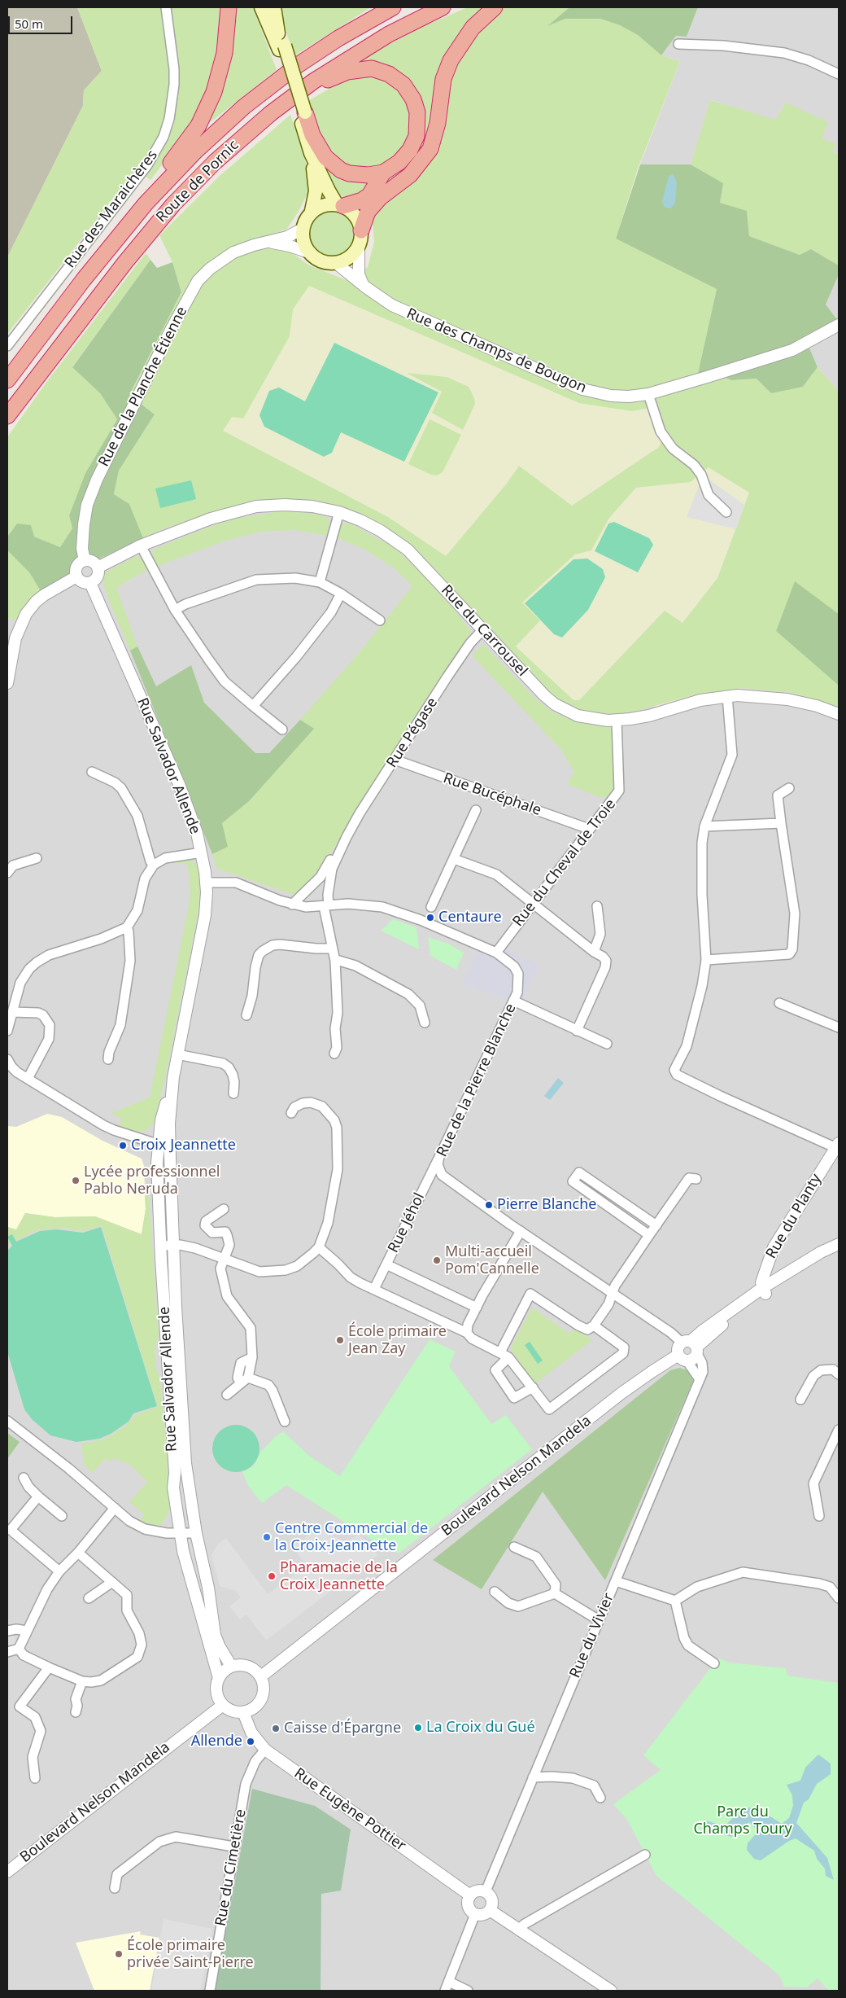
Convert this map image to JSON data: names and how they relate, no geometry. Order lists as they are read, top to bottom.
{
  "streets": {
    "highway": ["Route de Pornic"],
    "street": [
      "Rue des Maraichères",
      "Rue des Champs de Bougon",
      "Rue de la Planche Étienne",
      "Rue du Carrousel",
      "Rue Pégase",
      "Rue Salvador Allende",
      "Rue Bucéphale",
      "Rue du Cheval de Troie",
      "Rue de la Pierre Blanche",
      "Rue du Planty",
      "Rue Jéhol",
      "Boulevard Nelson Mandela",
      "Rue du Vivier",
      "Rue Eugène Pottier",
      "Rue du Cimetière"
    ]
  },
  "crossings": [
    ["Rue des Champs de Bougon", "Rue de la Planche Étienne"],
    ["Rue de la Planche Étienne", "Rue du Carrousel"],
    ["Rue de la Planche Étienne", "Rue Salvador Allende"],
    ["Rue du Carrousel", "Rue Pégase"],
    ["Rue du Carrousel", "Rue Salvador Allende"],
    ["Rue du Carrousel", "Rue du Cheval de Troie"],
    ["Rue Pégase", "Rue Bucéphale"],
    ["Rue Pégase", "Rue de la Pierre Blanche"],
    ["Rue Salvador Allende", "Rue de la Pierre Blanche"],
    ["Rue Salvador Allende", "Boulevard Nelson Mandela"],
    ["Rue Salvador Allende", "Rue Eugène Pottier"],
    ["Rue Bucéphale", "Rue du Cheval de Troie"],
    ["Rue du Cheval de Troie", "Rue de la Pierre Blanche"],
    ["Rue de la Pierre Blanche", "Rue Jéhol"],
    ["Rue de la Pierre Blanche", "Boulevard Nelson Mandela"],
    ["Rue de la Pierre Blanche", "Rue du Vivier"],
    ["Rue du Planty", "Boulevard Nelson Mandela"],
    ["Boulevard Nelson Mandela", "Rue du Vivier"],
    ["Boulevard Nelson Mandela", "Rue Eugène Pottier"],
    ["Rue du Vivier", "Rue Eugène Pottier"],
    ["Rue Eugène Pottier", "Rue du Cimetière"]
  ],
  "parks": ["Parc du Champs Toury"],
  "places": [
    "Centaure",
    "Croix Jeannette",
    "Lycée professionnel Pablo Neruda",
    "Pierre Blanche",
    "Multi-accueil Pom'Cannelle",
    "École primaire Jean Zay",
    "Centre Commercial de la Croix-Jeannette",
    "Pharamacie de la Croix Jeannette",
    "La Croix du Gué",
    "Caisse d'Épargne",
    "Allende",
    "École primaire privée Saint-Pierre"
  ],
  "scale_bar": "50 m"
}
